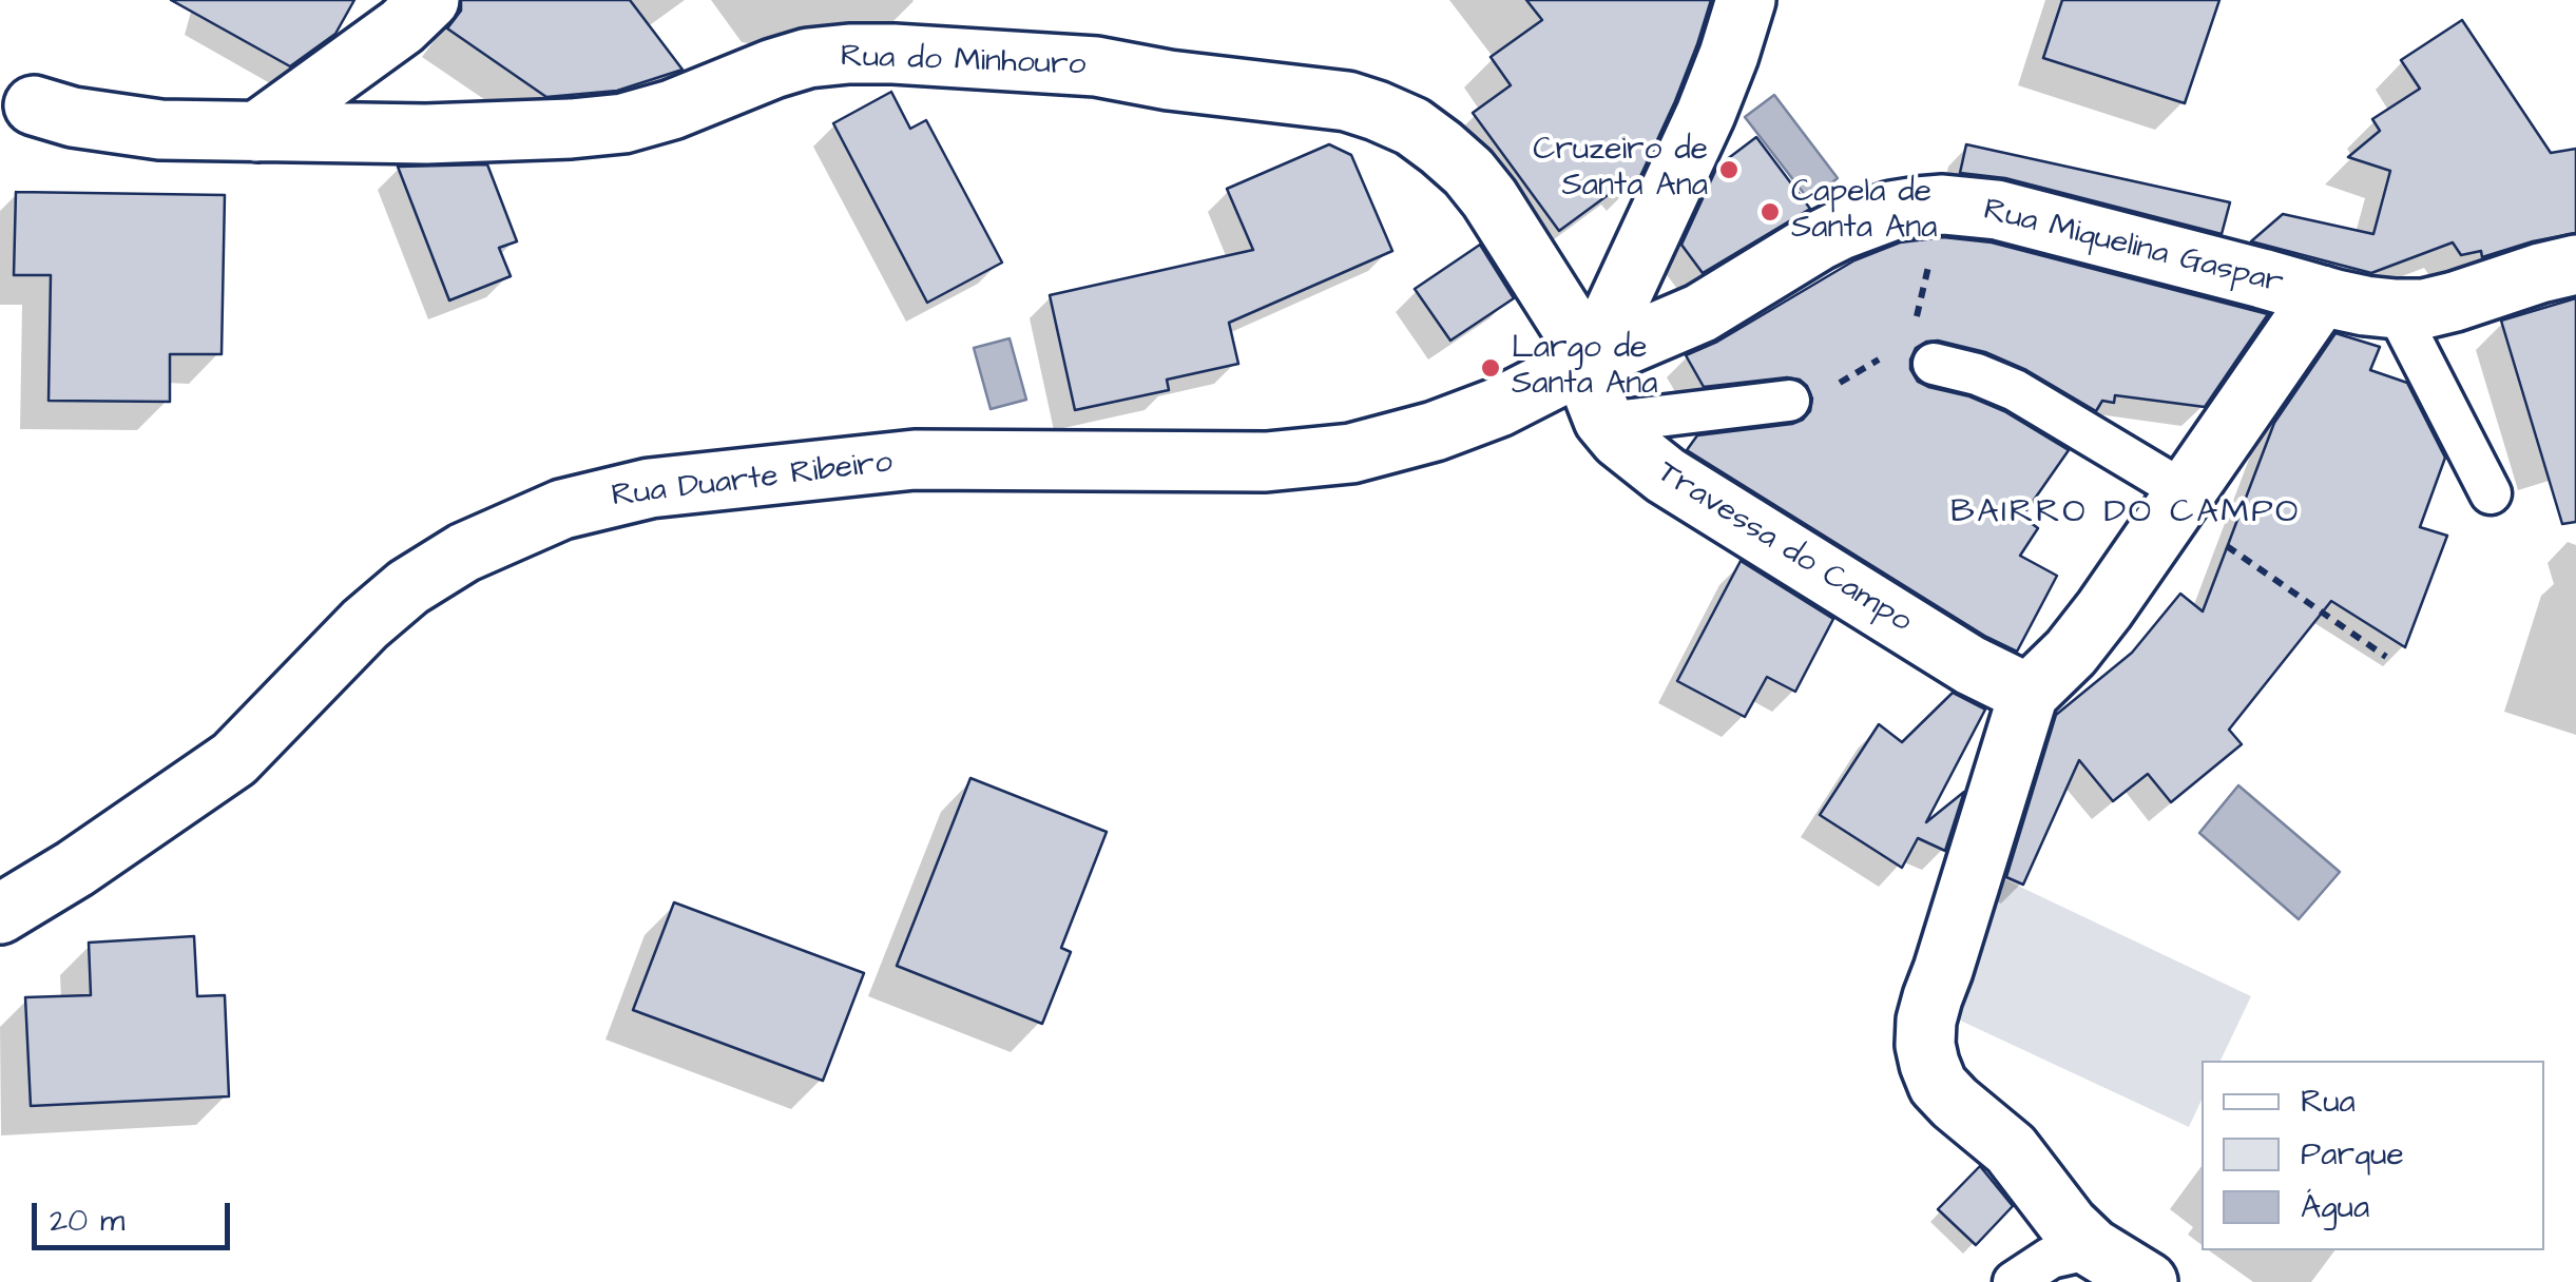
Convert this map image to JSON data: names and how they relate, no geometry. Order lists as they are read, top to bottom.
{
  "streets": {
    "street": [
      "Rua do Minhouro",
      "Rua Miquelina Gaspar",
      "Rua Duarte Ribeiro",
      "Travessa do Campo"
    ]
  },
  "crossings": [
    ["Rua do Minhouro", "Rua Miquelina Gaspar"],
    ["Rua do Minhouro", "Rua Duarte Ribeiro"],
    ["Rua Miquelina Gaspar", "Rua Duarte Ribeiro"]
  ],
  "districts": ["BAIRRO DO CAMPO"],
  "places": ["Cruzeiro de Santa Ana", "Capela de Santa Ana", "Largo de Santa Ana"],
  "legend": ["Rua", "Parque", "Água"],
  "scale_bar": "20 m"
}
